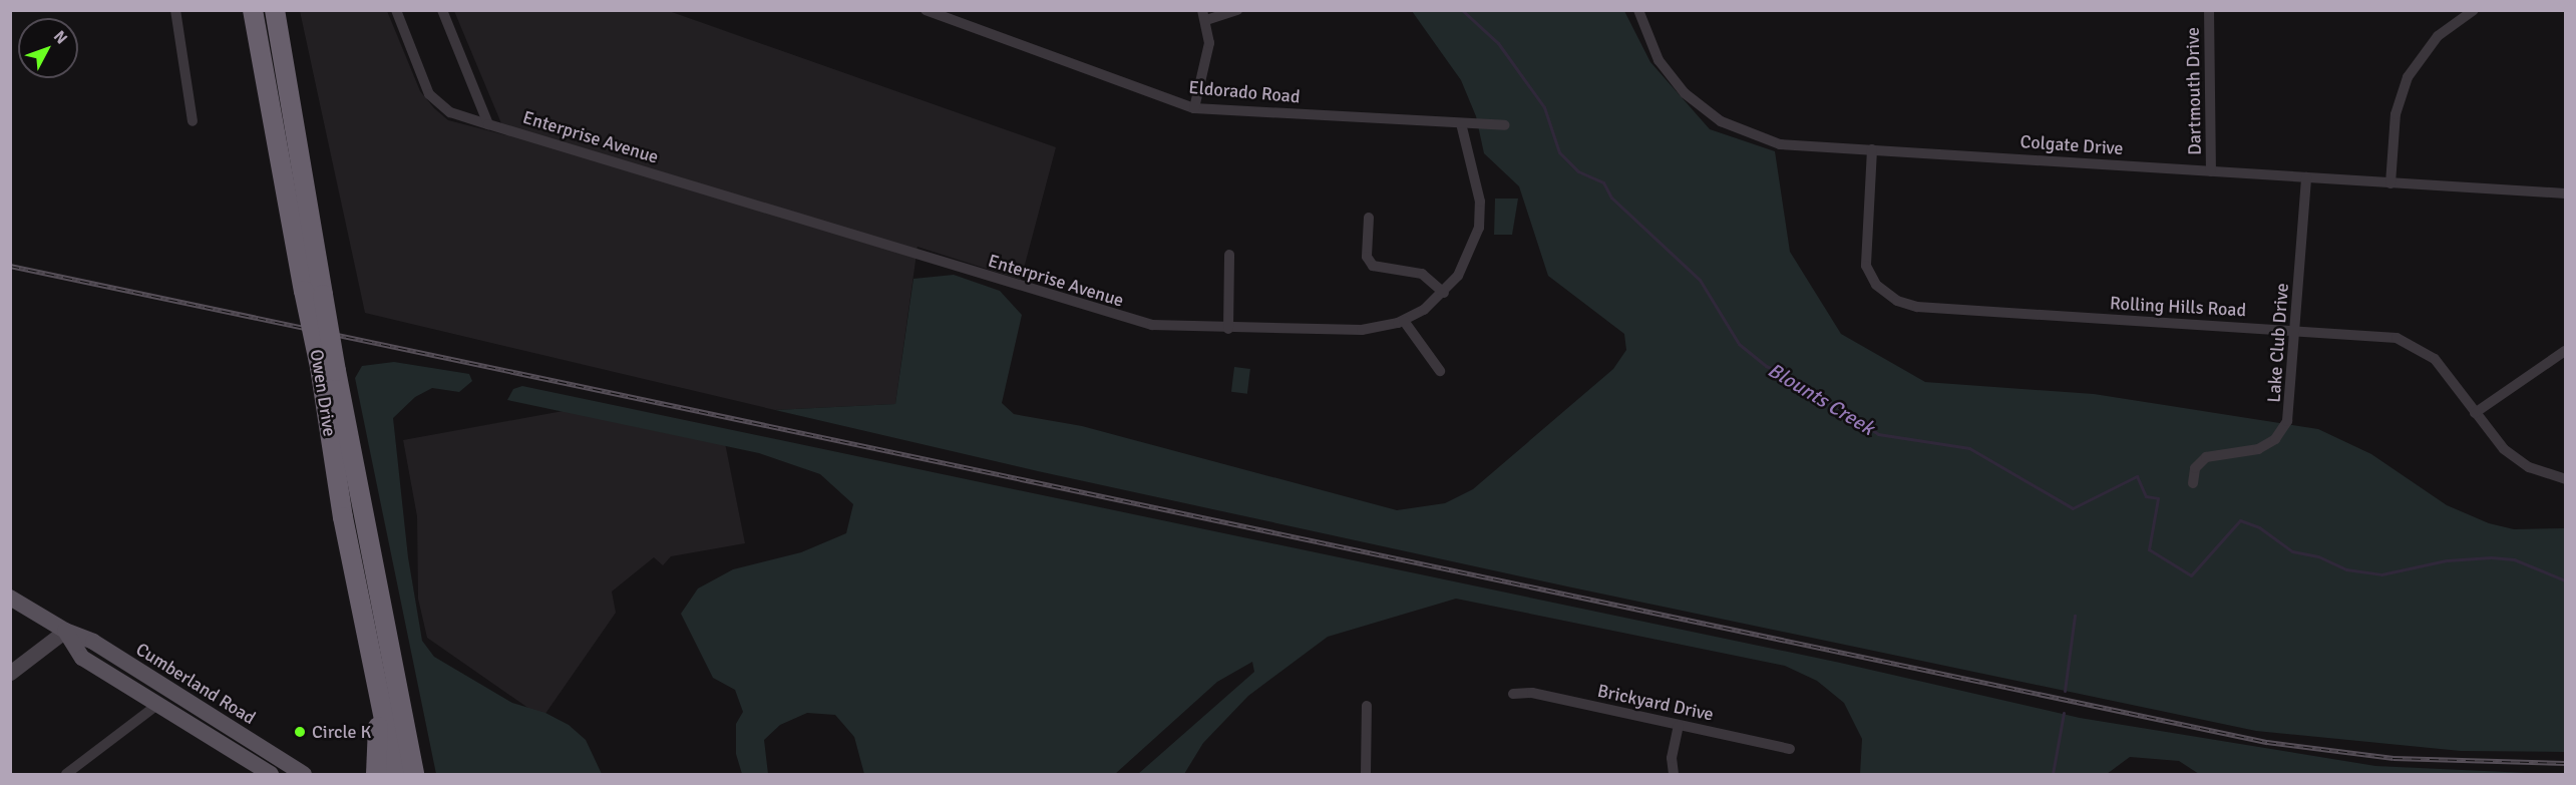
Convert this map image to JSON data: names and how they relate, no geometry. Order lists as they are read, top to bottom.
{
  "streets": {
    "highway": ["Owen Drive"],
    "main road": ["Cumberland Road"],
    "street": [
      "Dartmouth Drive",
      "Eldorado Road",
      "Enterprise Avenue",
      "Colgate Drive",
      "Rolling Hills Road",
      "Lake Club Drive",
      "Brickyard Drive"
    ]
  },
  "crossings": [
    ["Dartmouth Drive", "Colgate Drive"],
    ["Eldorado Road", "Enterprise Avenue"],
    ["Colgate Drive", "Rolling Hills Road"],
    ["Colgate Drive", "Lake Club Drive"],
    ["Rolling Hills Road", "Lake Club Drive"]
  ],
  "water": ["Blounts Creek"],
  "places": ["Circle K"],
  "north": "top right"
}
